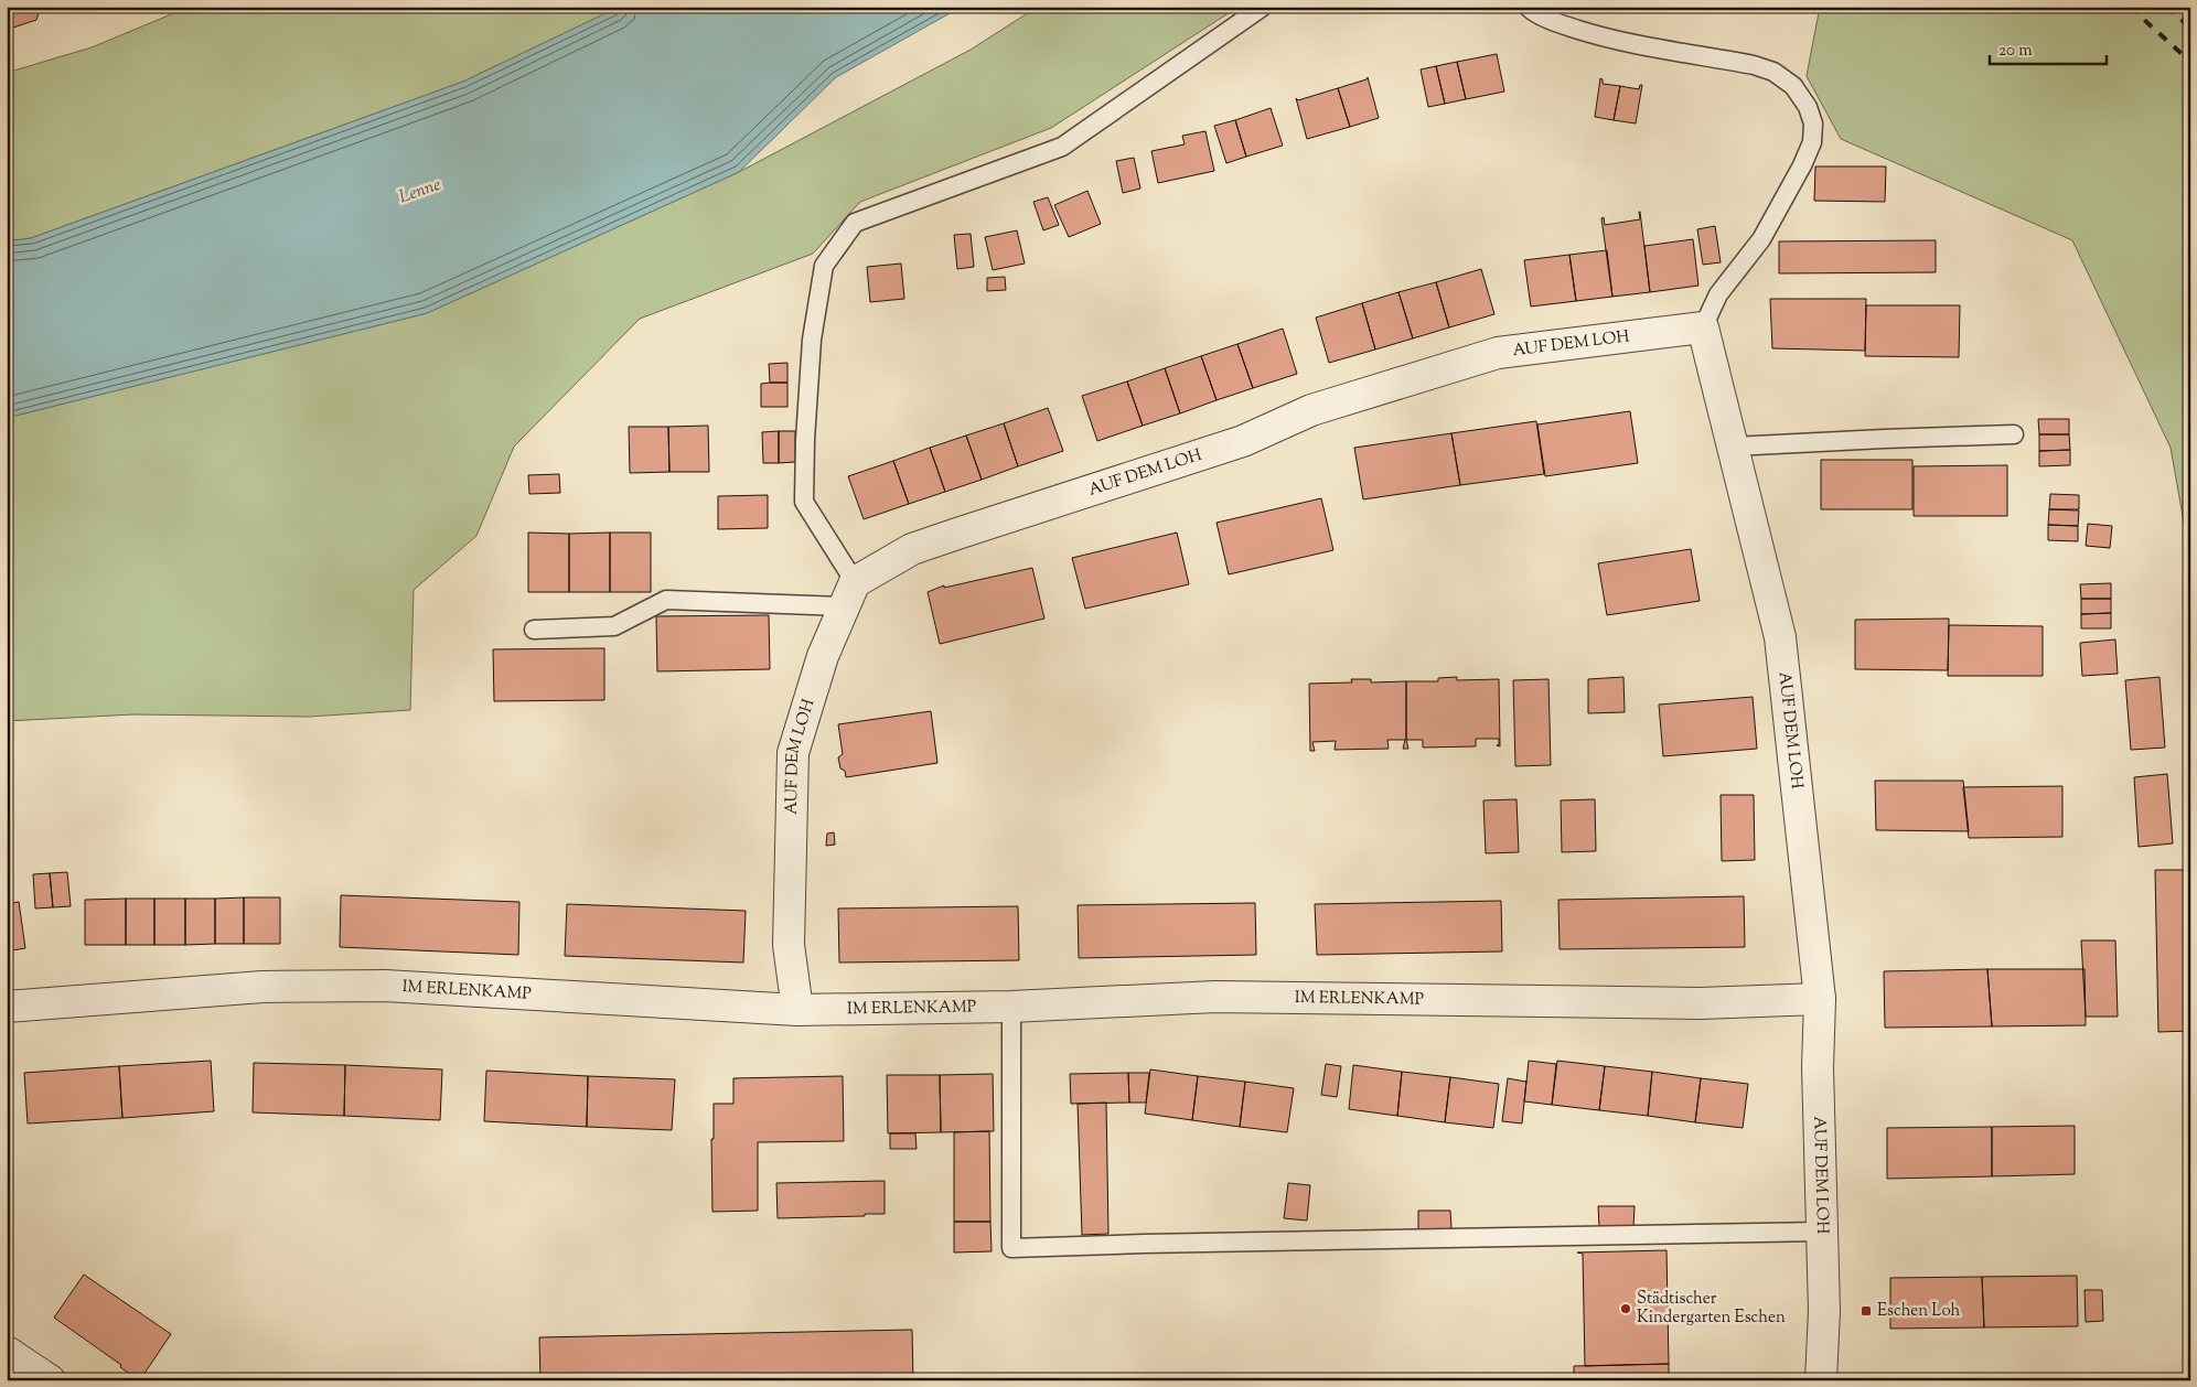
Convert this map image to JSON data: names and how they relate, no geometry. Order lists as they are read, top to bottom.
{
  "streets": {
    "street": ["AUF DEM LOH", "IM ERLENKAMP"]
  },
  "crossings": [
    ["AUF DEM LOH", "IM ERLENKAMP"]
  ],
  "water": ["Lenne"],
  "places": {
    "other": ["Städtischer Kindergarten Eschen"],
    "transit": ["Eschen Loh"]
  },
  "scale_bar": "20 m"
}
